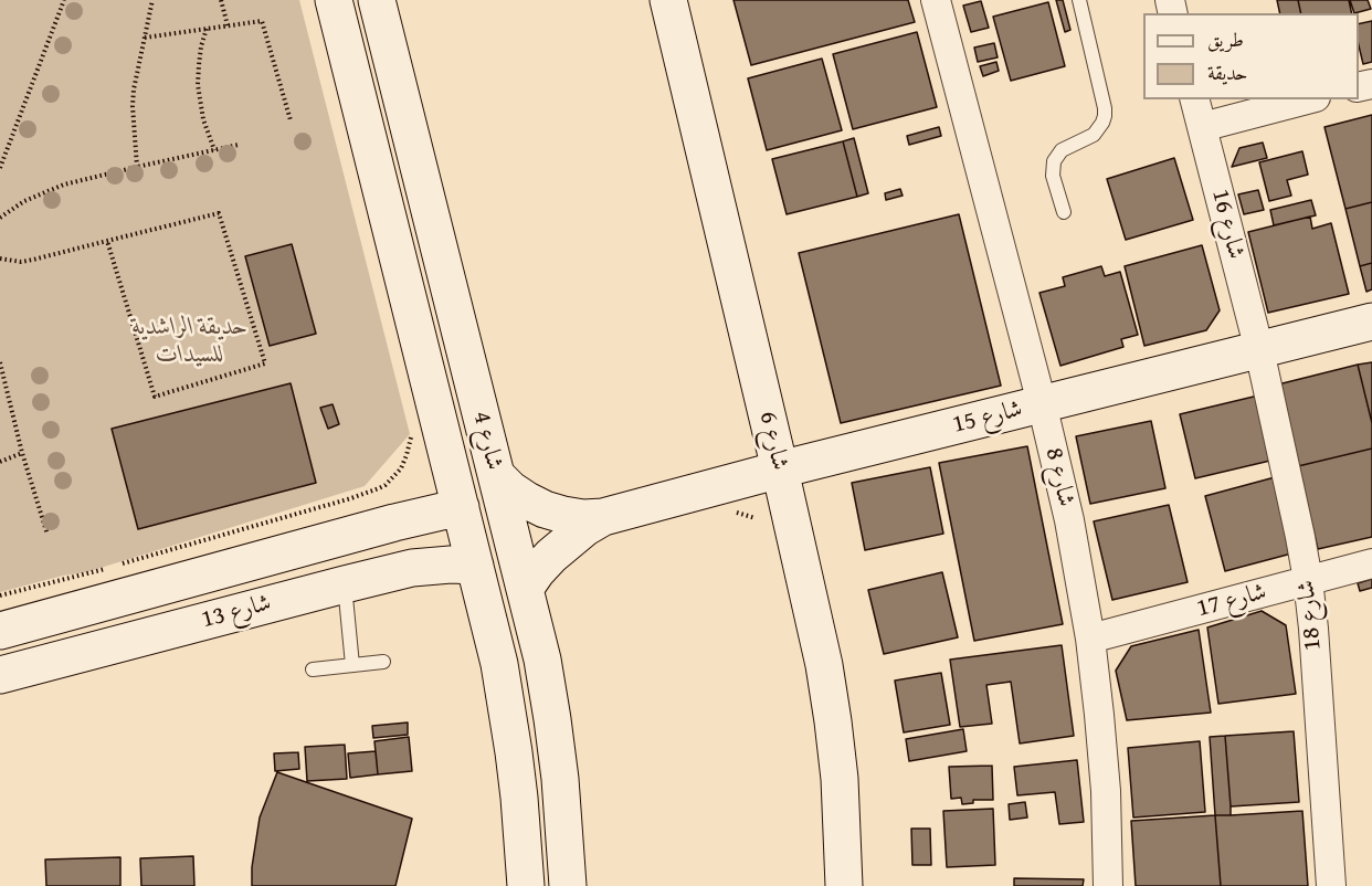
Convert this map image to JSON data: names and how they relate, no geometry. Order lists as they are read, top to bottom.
{
  "streets": {
    "street": [
      "شارع 16",
      "شارع 15",
      "شارع 4",
      "شارع 6",
      "شارع 8",
      "شارع 17",
      "شارع 13",
      "شارع 18"
    ]
  },
  "crossings": [
    ["شارع 16", "شارع 15"],
    ["شارع 16", "شارع 18"],
    ["شارع 15", "شارع 4"],
    ["شارع 15", "شارع 6"],
    ["شارع 15", "شارع 8"],
    ["شارع 15", "شارع 18"],
    ["شارع 4", "شارع 13"],
    ["شارع 8", "شارع 17"],
    ["شارع 17", "شارع 18"]
  ],
  "parks": ["حديقة الراشدية للسيدات"],
  "legend": ["طريق", "حديقة"]
}
